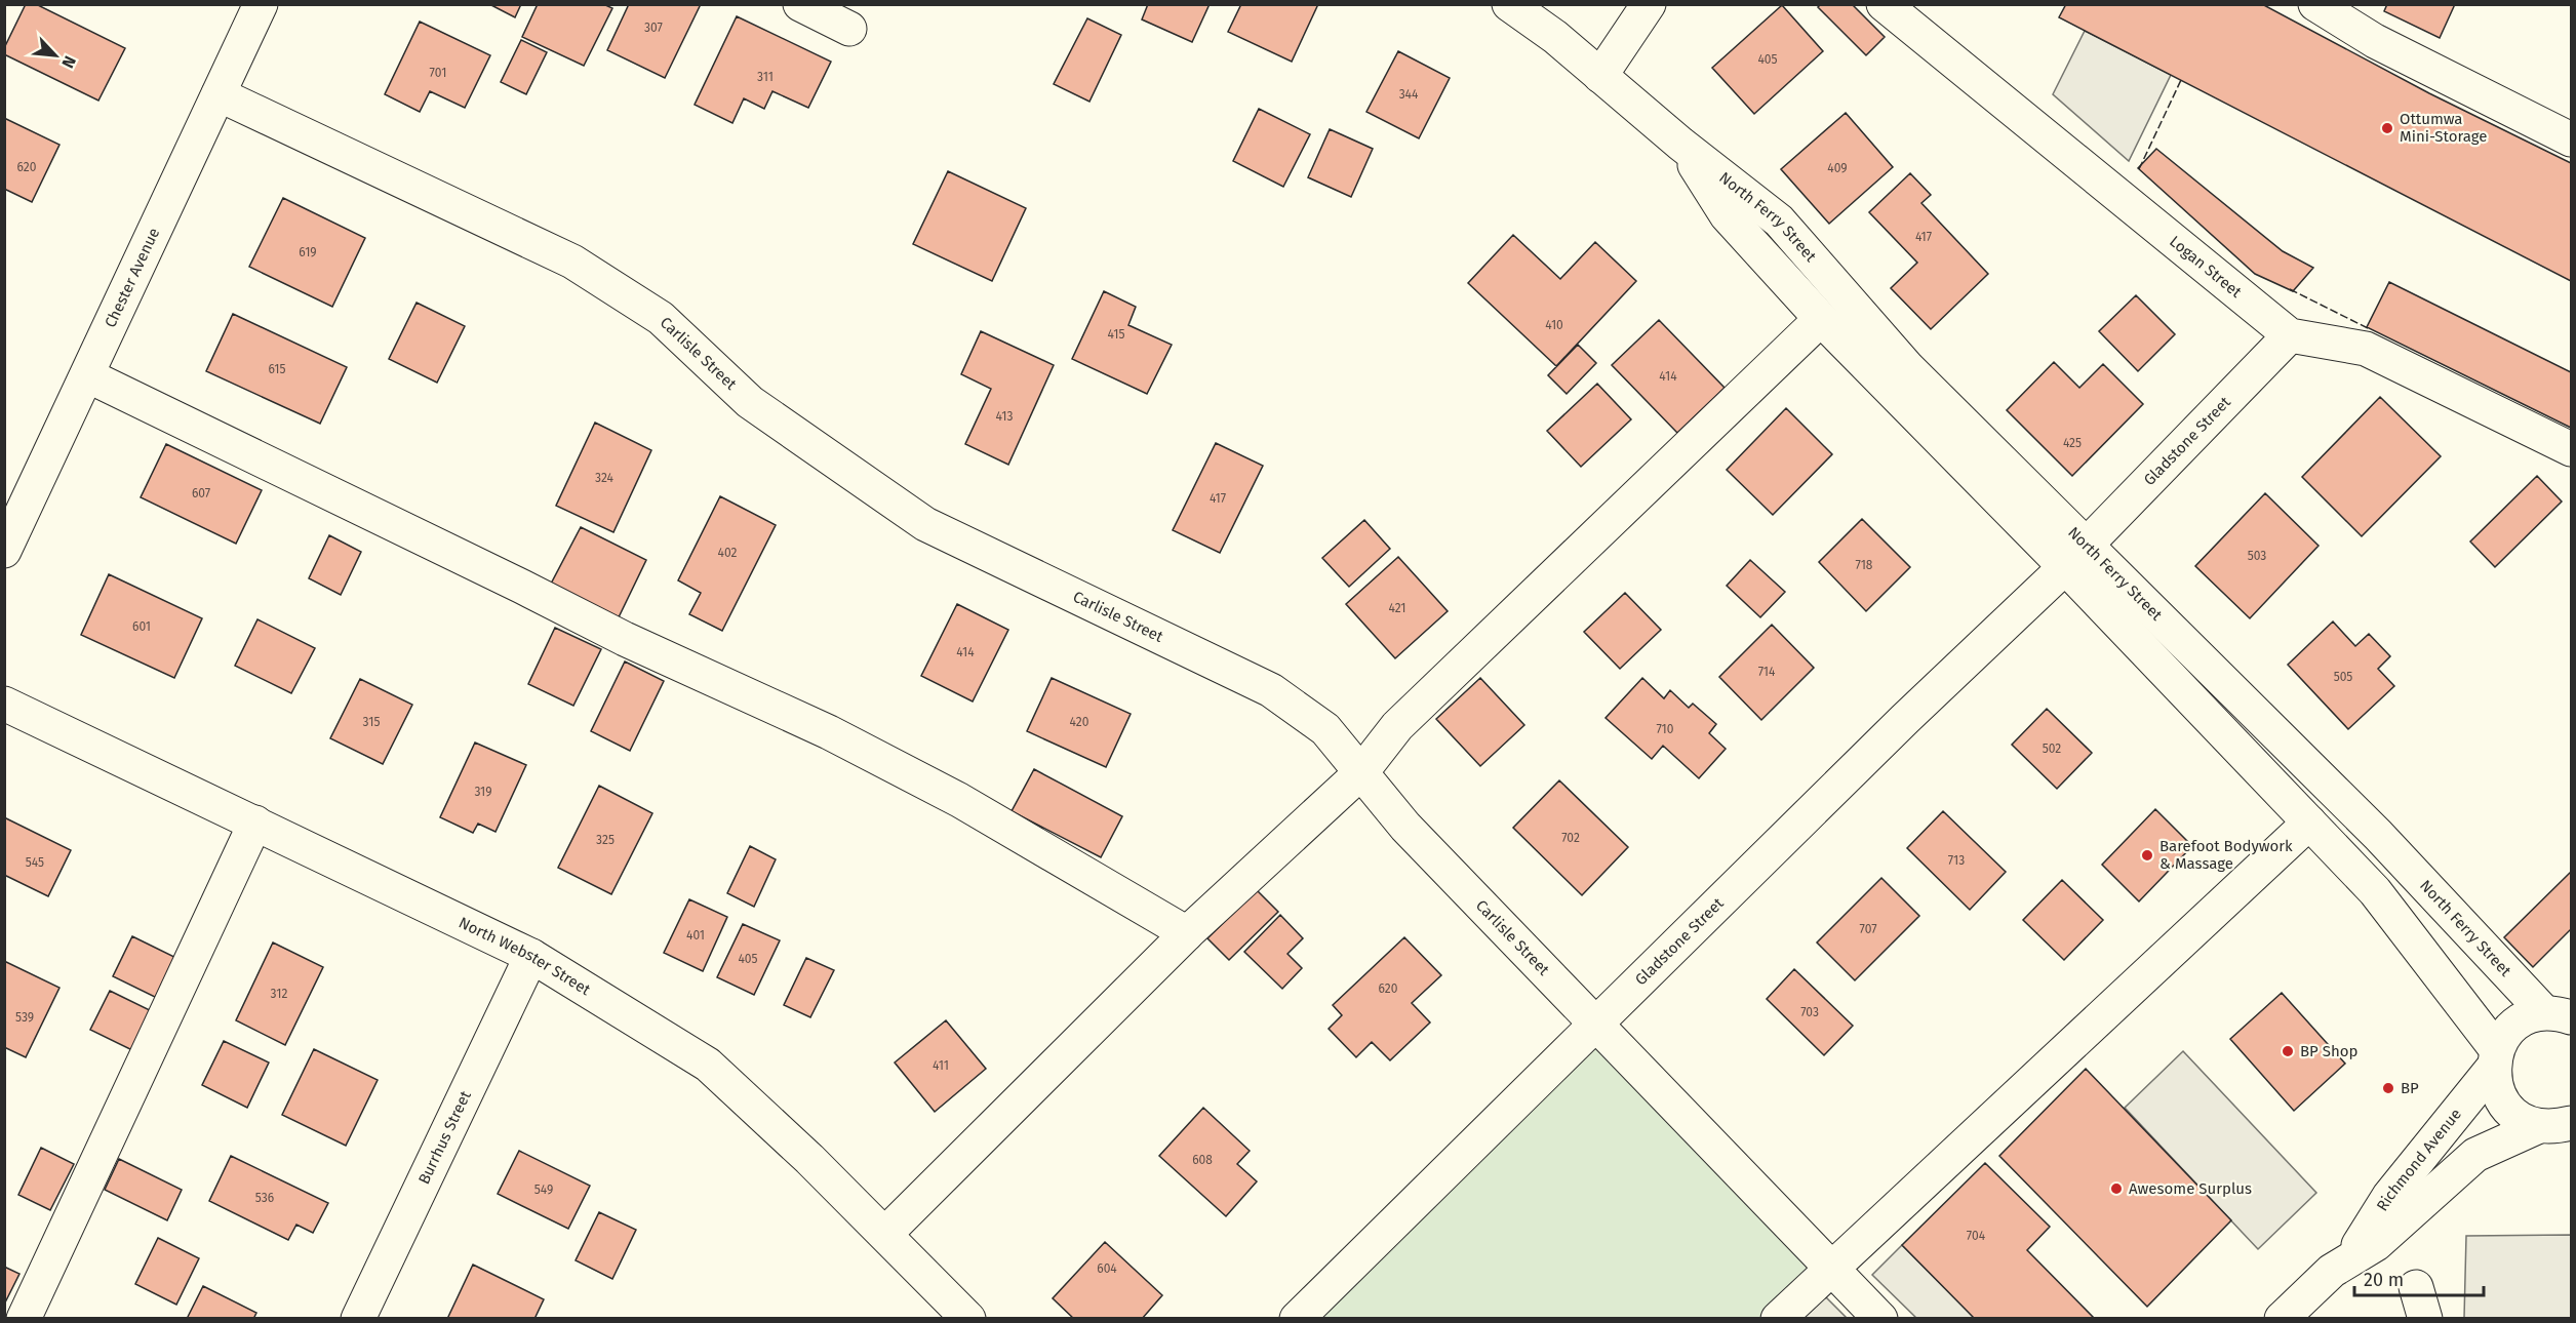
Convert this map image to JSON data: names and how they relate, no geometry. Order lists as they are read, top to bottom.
{
  "streets": {
    "street": [
      "North Ferry Street",
      "Logan Street",
      "Chester Avenue",
      "Carlisle Street",
      "Gladstone Street",
      "North Webster Street",
      "Burrhus Street",
      "Richmond Avenue"
    ]
  },
  "crossings": [
    ["North Ferry Street", "Gladstone Street"],
    ["North Ferry Street", "Richmond Avenue"],
    ["Logan Street", "Gladstone Street"],
    ["Chester Avenue", "Carlisle Street"],
    ["Carlisle Street", "Gladstone Street"],
    ["North Webster Street", "Burrhus Street"]
  ],
  "places": [
    "Ottumwa Mini-Storage",
    "Barefoot Bodywork & Massage",
    "BP Shop",
    "BP",
    "Awesome Surplus"
  ],
  "house_numbers": [
    "307",
    "405",
    "701",
    "311",
    "344",
    "620",
    "409",
    "417",
    "619",
    "410",
    "415",
    "615",
    "414",
    "413",
    "425",
    "324",
    "607",
    "417",
    "402",
    "503",
    "718",
    "421",
    "601",
    "414",
    "714",
    "505",
    "315",
    "420",
    "710",
    "502",
    "319",
    "702",
    "325",
    "713",
    "545",
    "707",
    "401",
    "405",
    "620",
    "312",
    "703",
    "539",
    "411",
    "608",
    "549",
    "536",
    "704",
    "604"
  ],
  "scale_bar": "20 m",
  "north": "bottom right"
}
